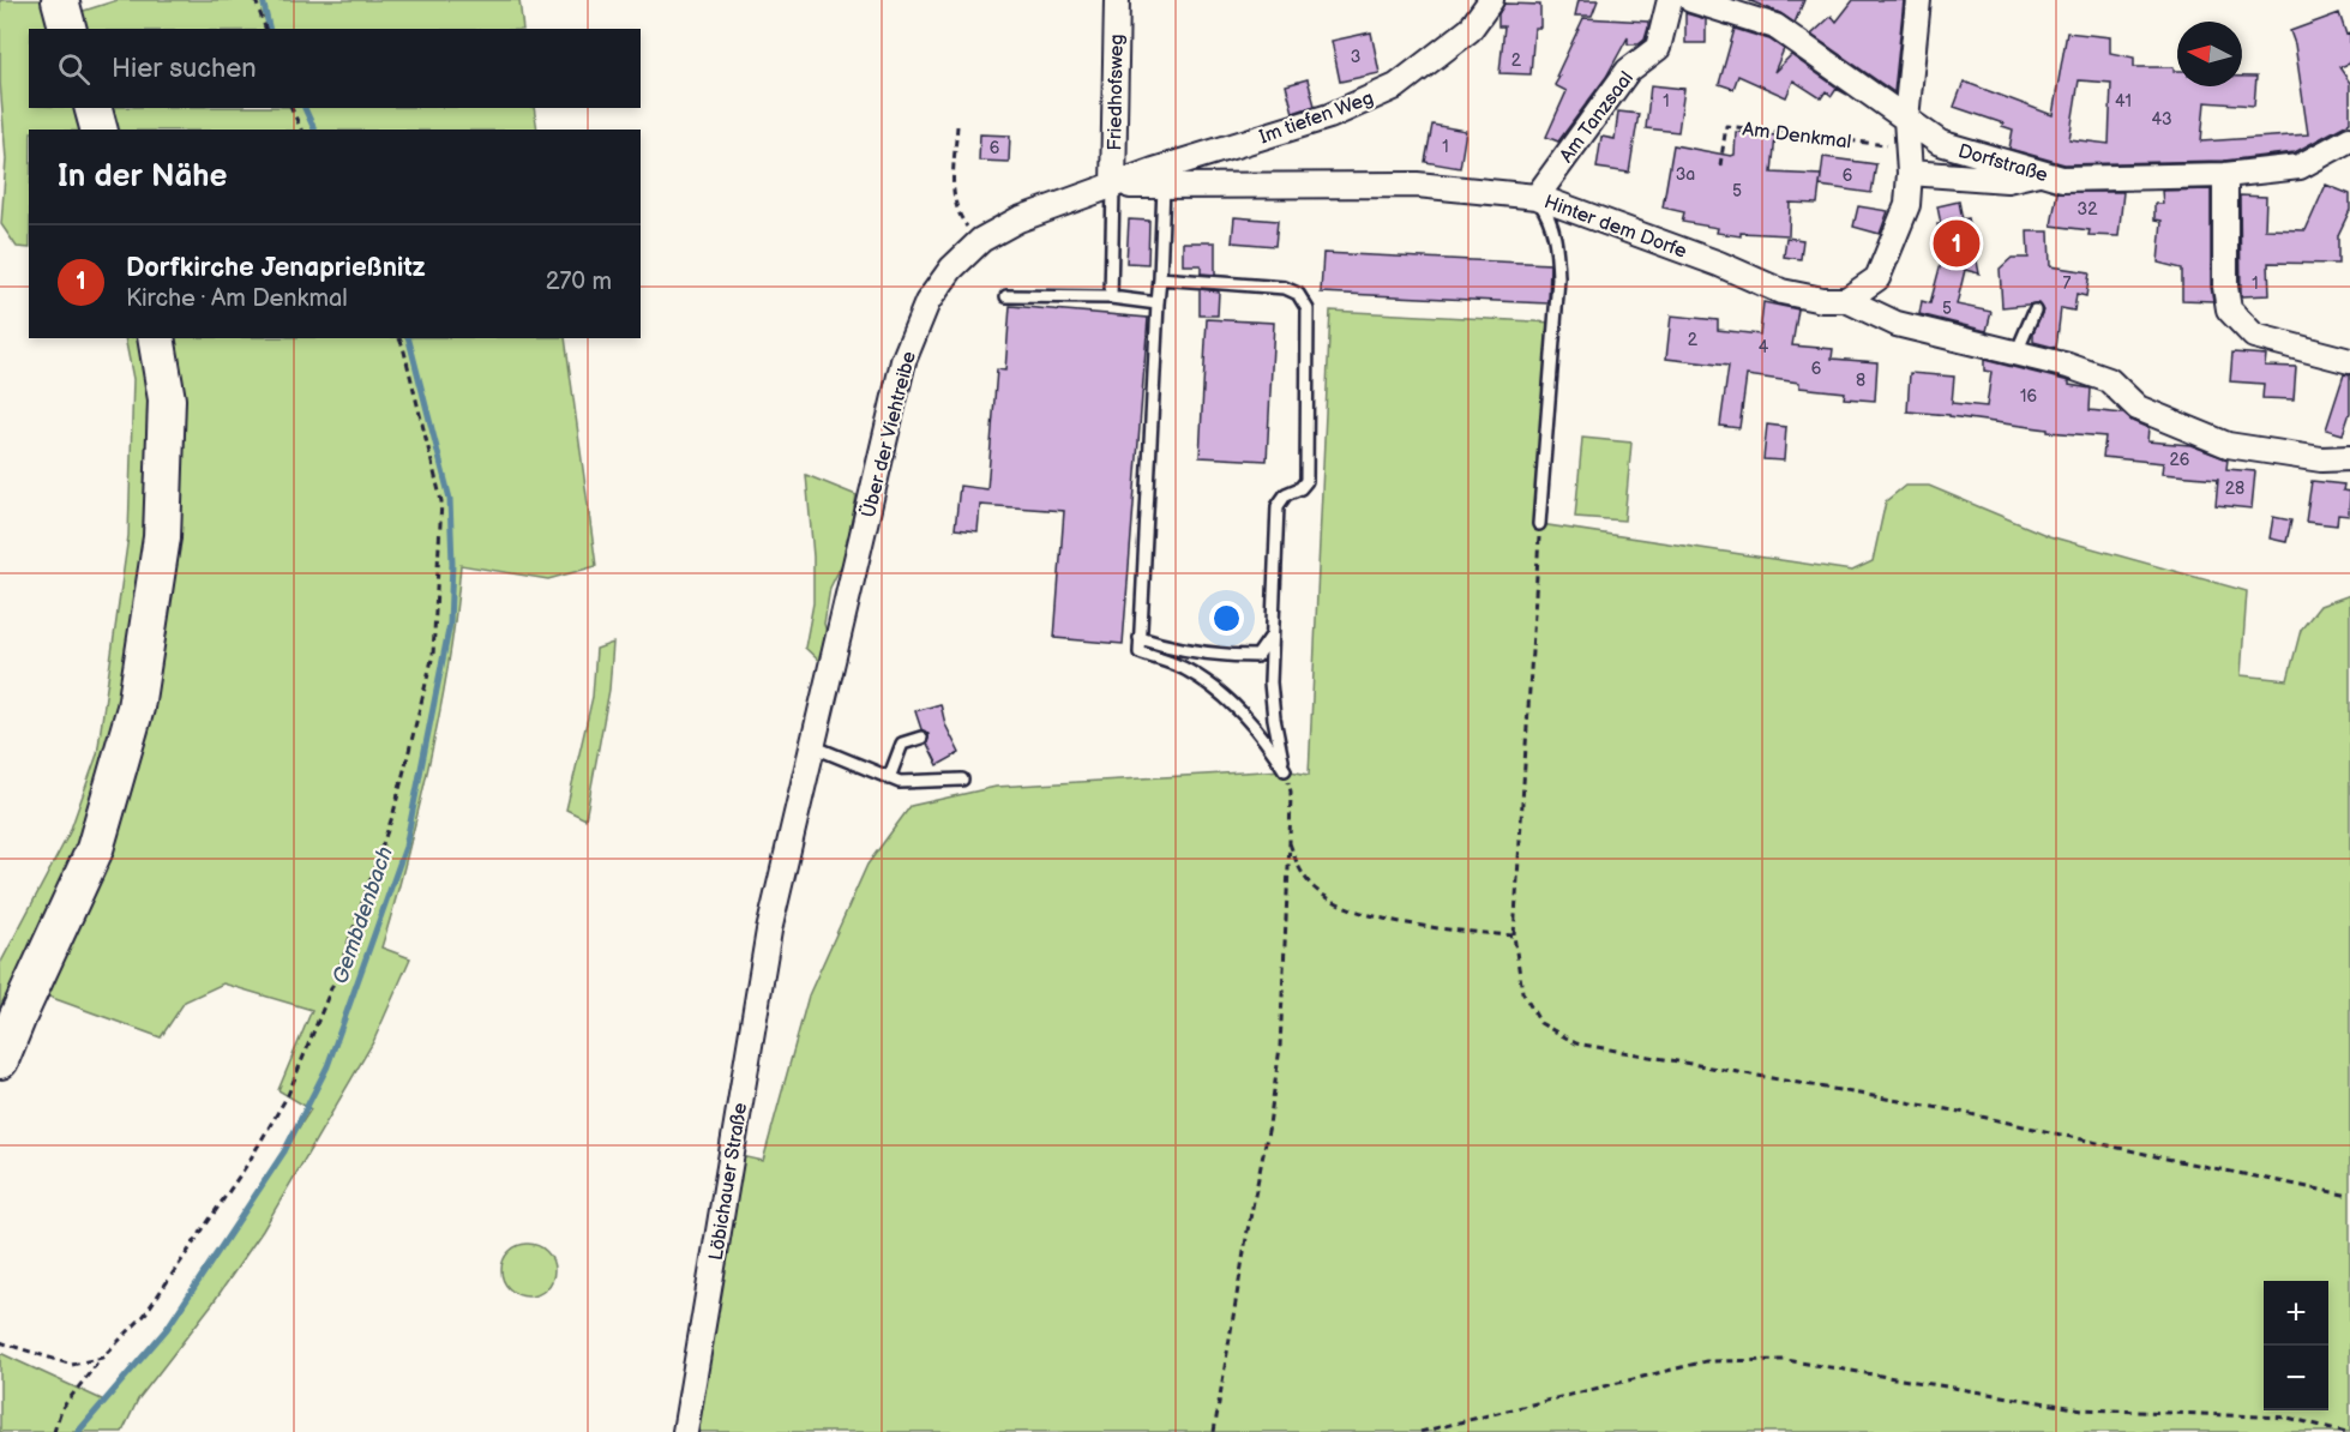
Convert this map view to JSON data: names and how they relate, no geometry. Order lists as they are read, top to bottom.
{
  "streets": {
    "street": [
      "Friedhofsweg",
      "Im tiefen Weg",
      "Am Tanzsaal",
      "Dorfstraße",
      "Hinter dem Dorfe",
      "Über der Viehtreibe",
      "Löbichauer Straße"
    ],
    "path": ["Am Denkmal"]
  },
  "crossings": [
    ["Friedhofsweg", "Im tiefen Weg"],
    ["Friedhofsweg", "Hinter dem Dorfe"],
    ["Friedhofsweg", "Über der Viehtreibe"],
    ["Im tiefen Weg", "Hinter dem Dorfe"],
    ["Im tiefen Weg", "Über der Viehtreibe"],
    ["Am Tanzsaal", "Hinter dem Dorfe"],
    ["Hinter dem Dorfe", "Über der Viehtreibe"],
    ["Über der Viehtreibe", "Löbichauer Straße"]
  ],
  "water": ["Gembdenbach"],
  "house_numbers": [
    "3",
    "2",
    "1",
    "41",
    "43",
    "1",
    "6",
    "3a",
    "6",
    "5",
    "32",
    "7",
    "1",
    "5",
    "2",
    "4",
    "6",
    "8",
    "16",
    "26",
    "28"
  ],
  "north": "left",
  "page": {
    "search": "Hier suchen",
    "heading": "In der Nähe",
    "pins": "1",
    "list": [
      {
        "mark": "1",
        "name": "Dorfkirche Jenaprießnitz",
        "note": "Kirche · Am Denkmal",
        "value": "270 m"
      }
    ],
    "map_buttons": ["+", "−"]
  }
}
